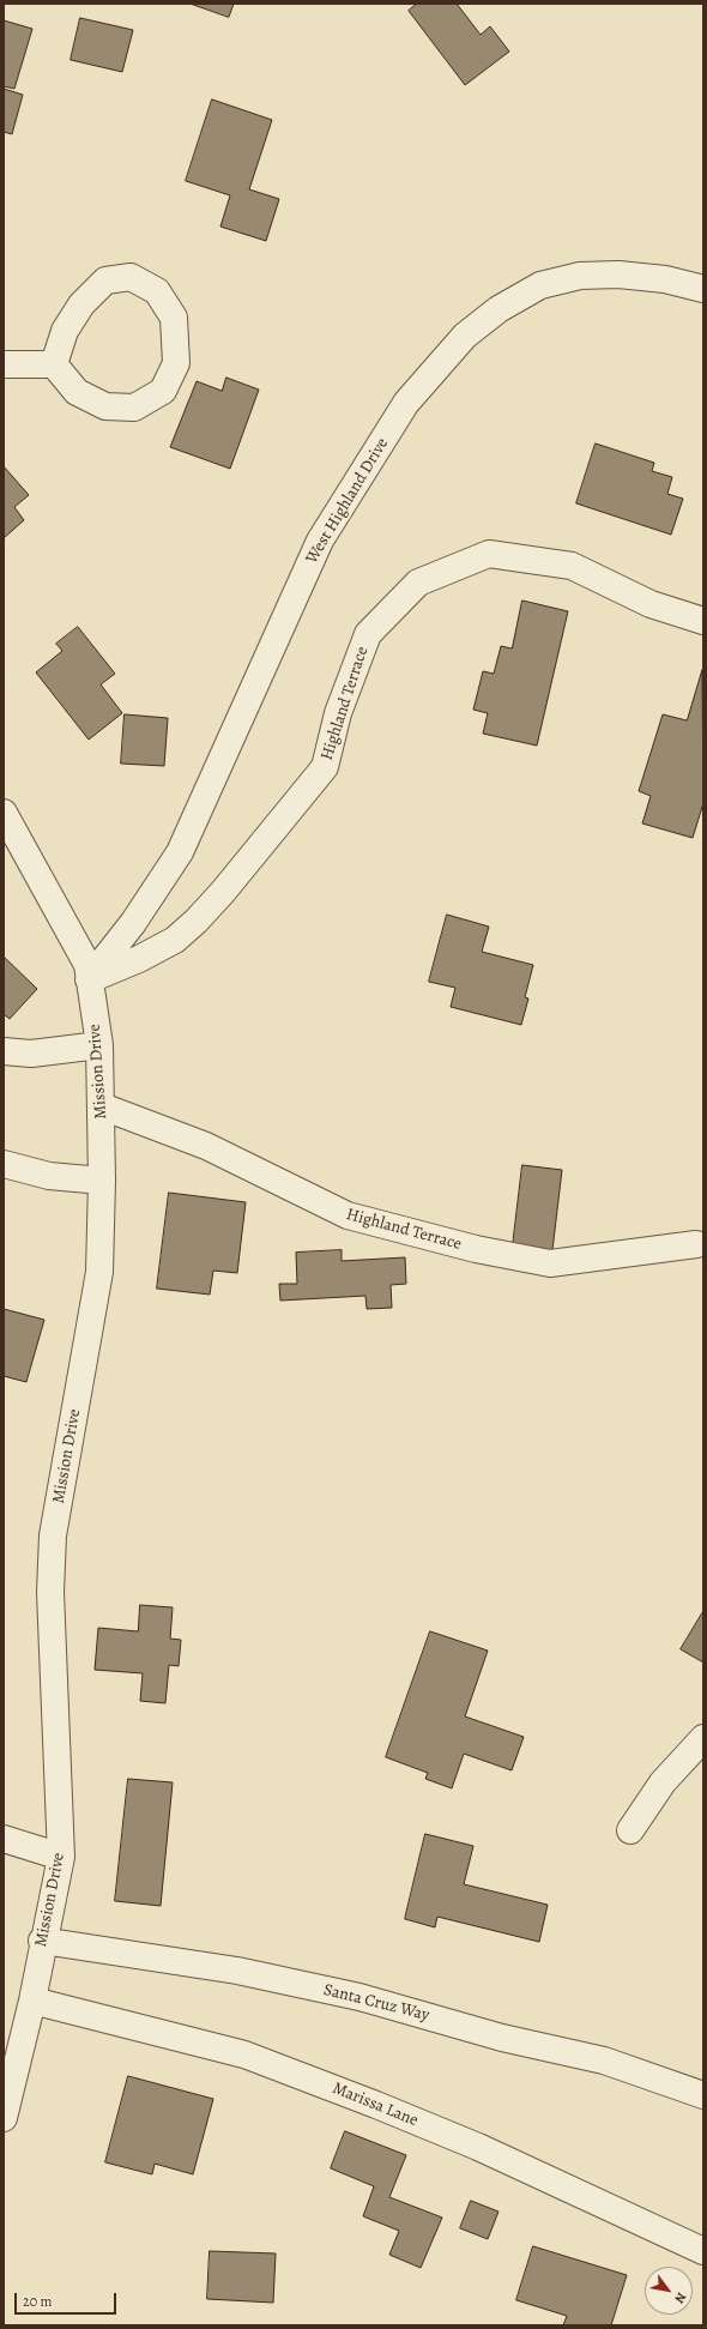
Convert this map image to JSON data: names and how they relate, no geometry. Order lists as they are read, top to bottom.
{
  "streets": {
    "street": [
      "West Highland Drive",
      "Highland Terrace",
      "Mission Drive",
      "Santa Cruz Way",
      "Marissa Lane"
    ]
  },
  "crossings": [
    ["West Highland Drive", "Highland Terrace"],
    ["West Highland Drive", "Mission Drive"],
    ["Highland Terrace", "Mission Drive"],
    ["Mission Drive", "Santa Cruz Way"],
    ["Mission Drive", "Marissa Lane"]
  ],
  "scale_bar": "20 m",
  "north": "bottom right"
}
